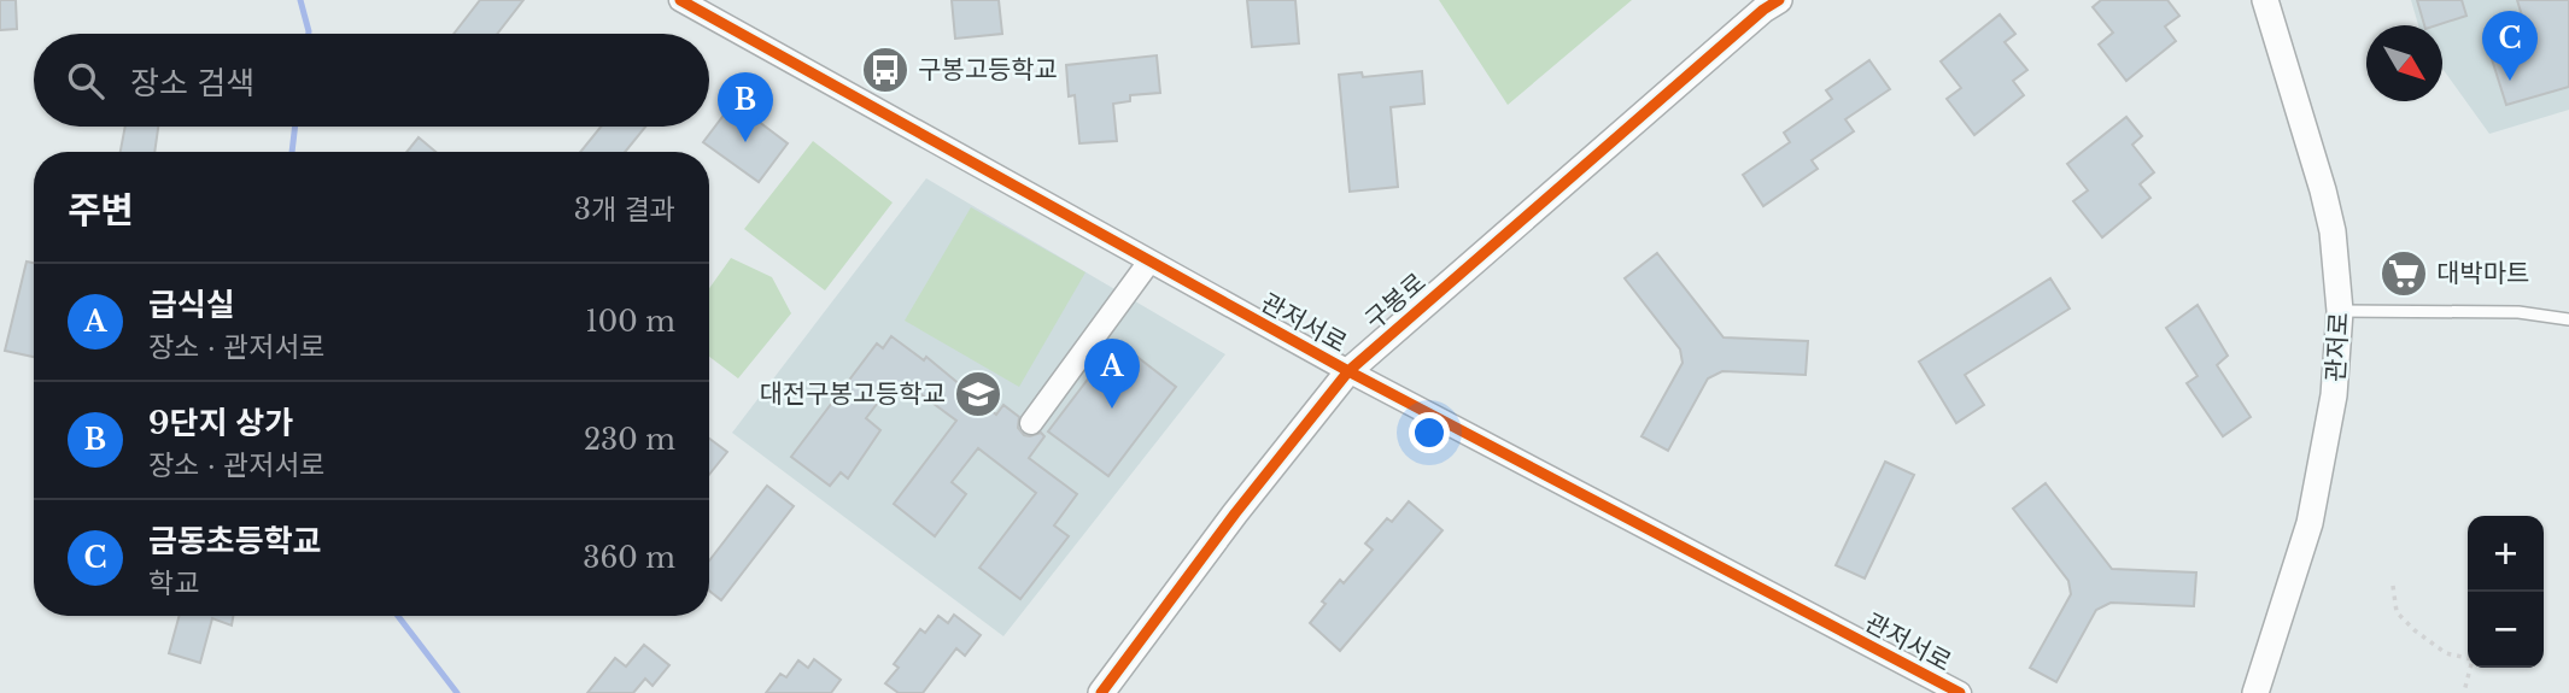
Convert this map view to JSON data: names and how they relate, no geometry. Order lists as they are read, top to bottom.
{
  "streets": {
    "street": ["구봉로", "관저서로", "관저로"]
  },
  "crossings": [
    ["구봉로", "관저서로"]
  ],
  "places": {
    "bus stop": ["구봉고등학교"],
    "supermarket": ["대박마트"],
    "school or university": ["대전구봉고등학교"]
  },
  "north": "bottom right",
  "page": {
    "pins": ["C", "B", "A"],
    "search": "장소 검색",
    "heading": ["주변", "3개 결과"],
    "list": [
      {
        "mark": "A",
        "name": "급식실",
        "note": "장소 · 관저서로",
        "value": "100 m"
      },
      {
        "mark": "B",
        "name": "9단지 상가",
        "note": "장소 · 관저서로",
        "value": "230 m"
      },
      {
        "mark": "C",
        "name": "금동초등학교",
        "note": "학교",
        "value": "360 m"
      }
    ],
    "map_buttons": ["+", "−"]
  }
}
